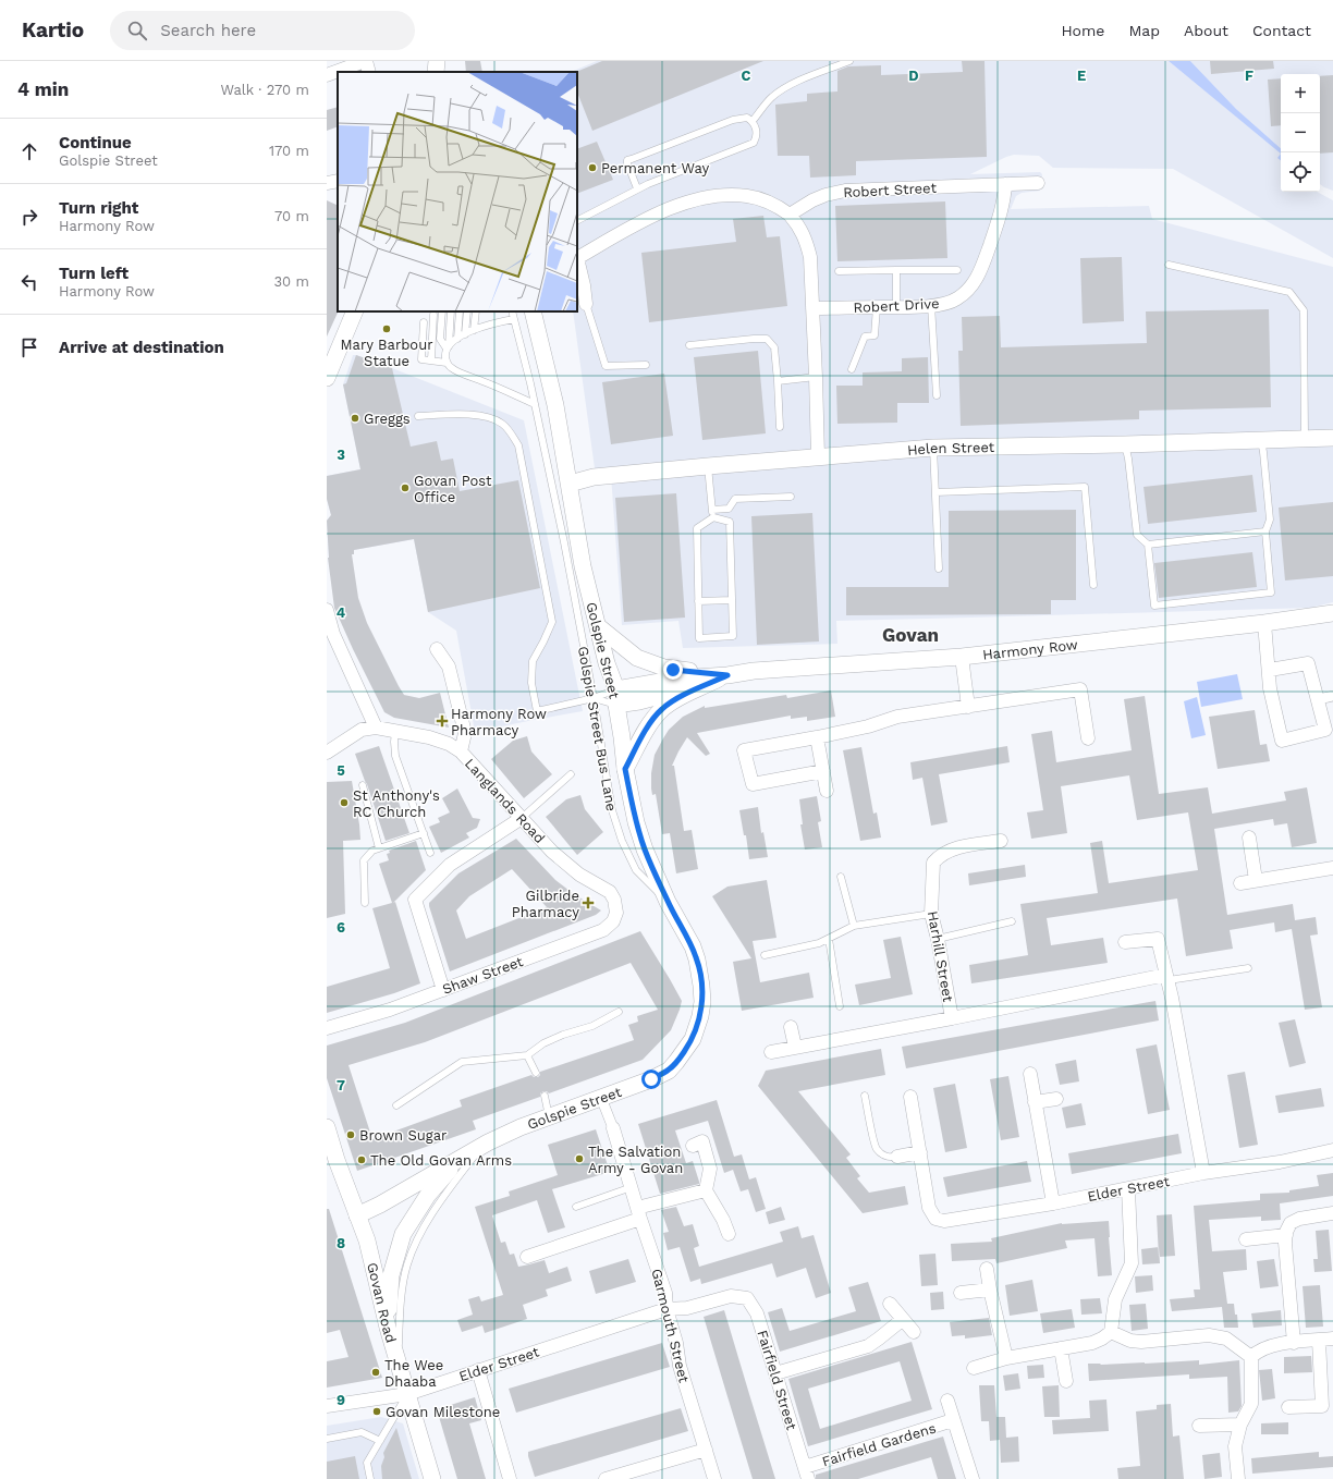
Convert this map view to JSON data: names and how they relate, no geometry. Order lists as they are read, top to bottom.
{
  "streets": {
    "street": [
      "Robert Street",
      "Robert Drive",
      "Helen Street",
      "Harmony Row",
      "Golspie Street",
      "Langlands Road",
      "Harhill Street",
      "Shaw Street",
      "Elder Street",
      "Govan Road",
      "Garmouth Street",
      "Fairfield Street",
      "Fairfield Gardens"
    ],
    "lane": ["Golspie Street Bus Lane"]
  },
  "crossings": [
    ["Robert Street", "Robert Drive"],
    ["Helen Street", "Golspie Street"],
    ["Harmony Row", "Golspie Street"],
    ["Golspie Street", "Golspie Street Bus Lane"],
    ["Golspie Street", "Govan Road"],
    ["Golspie Street", "Garmouth Street"],
    ["Langlands Road", "Shaw Street"],
    ["Elder Street", "Govan Road"],
    ["Elder Street", "Garmouth Street"],
    ["Elder Street", "Fairfield Street"],
    ["Fairfield Street", "Fairfield Gardens"]
  ],
  "districts": ["Govan"],
  "places": {
    "other": [
      "Permanent Way",
      "Mary Barbour Statue",
      "Greggs",
      "Govan Post Office",
      "St Anthony's RC Church",
      "Brown Sugar",
      "The Salvation Army - Govan",
      "The Old Govan Arms",
      "The Wee Dhaaba",
      "Govan Milestone"
    ],
    "health": ["Harmony Row Pharmacy", "Gilbride Pharmacy"]
  },
  "page": {
    "header": "Kartio",
    "search": "Search here",
    "nav": [
      "Home",
      "Map",
      "About",
      "Contact"
    ],
    "heading": ["4 min", "Walk · 270 m"],
    "map_buttons": ["+", "−"],
    "list": [
      ["Continue", "Golspie Street", "170 m"],
      ["Turn right", "Harmony Row", "70 m"],
      ["Turn left", "Harmony Row", "30 m"],
      "Arrive at destination"
    ]
  },
  "grid": {
    "columns": [
      "C",
      "D",
      "E",
      "F"
    ],
    "rows": [
      "3",
      "4",
      "5",
      "6",
      "7",
      "8",
      "9"
    ]
  }
}
